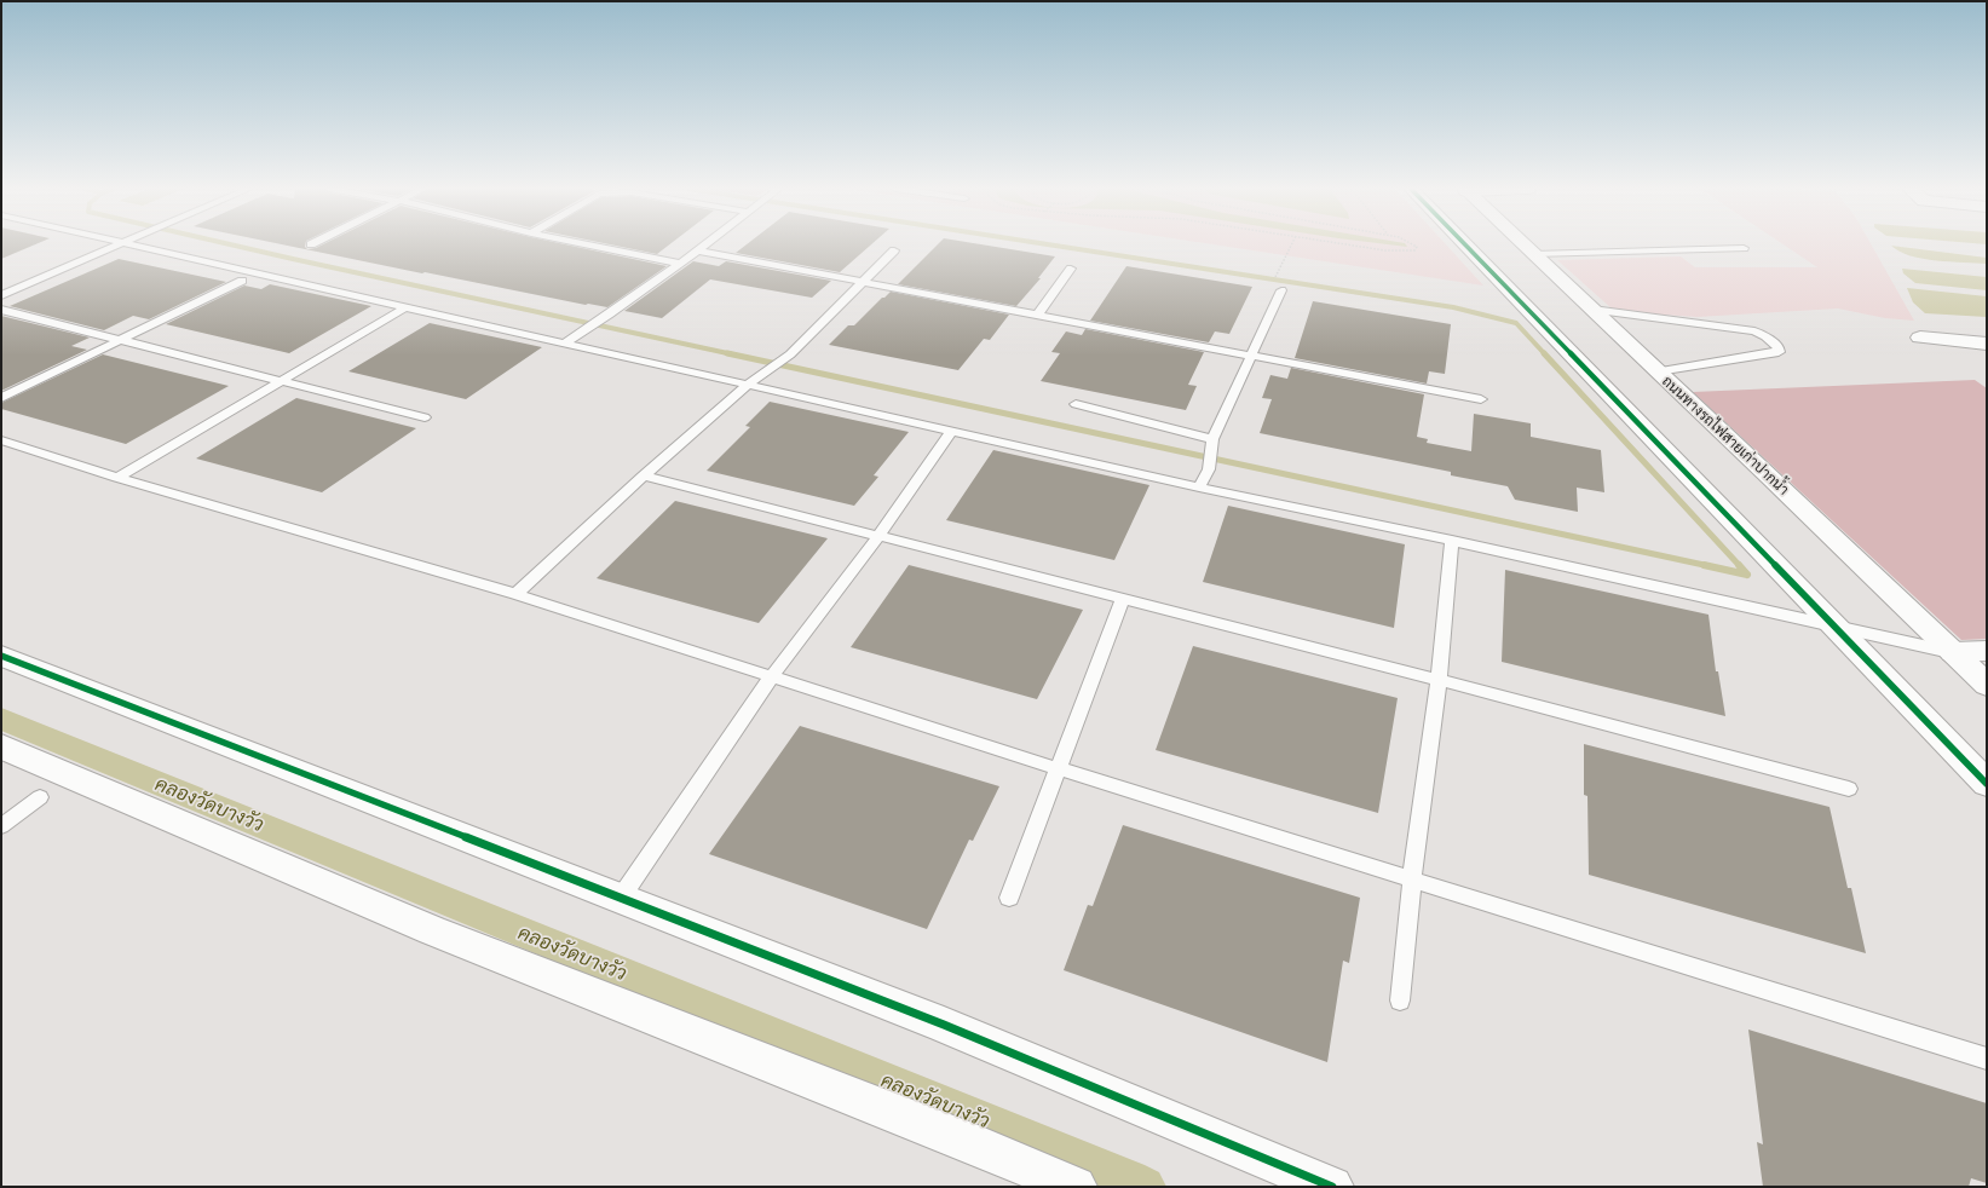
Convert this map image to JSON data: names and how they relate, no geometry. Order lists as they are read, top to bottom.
{
  "streets": {
    "street": ["ถนนทางรถไฟสายเก่าปากน้ำ"]
  },
  "water": ["คลองวัดบางวัว"]
}
